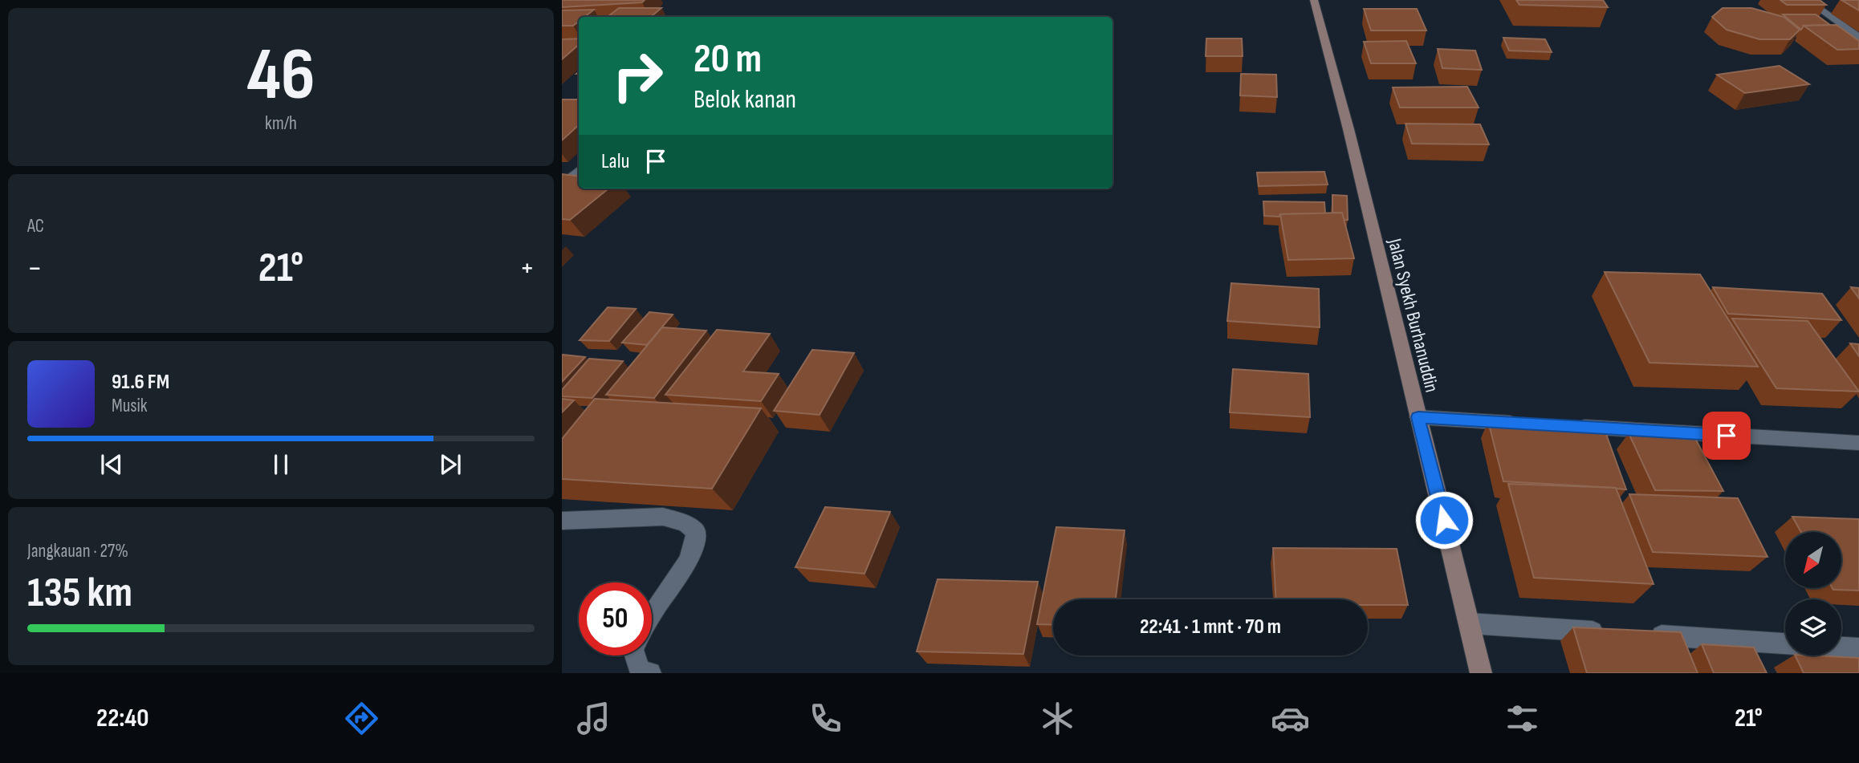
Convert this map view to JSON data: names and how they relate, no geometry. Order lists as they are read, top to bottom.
{
  "streets": {
    "main road": ["Jalan Syekh Burhanuddin"]
  },
  "north": "bottom left",
  "page": {
    "tile": [
      ["46", "km/h"],
      "AC",
      ["Jangkauan · 27%", "135 km"]
    ],
    "turn": ["20 m", "Belok kanan"],
    "then": "Lalu",
    "heat": ["−", "21°", "+"],
    "song": ["91.6 FM", "Musik"],
    "limit": "50",
    "trip": "22:41 · 1 mnt · 70 m",
    "tabs": ["22:40", "21°"]
  }
}
